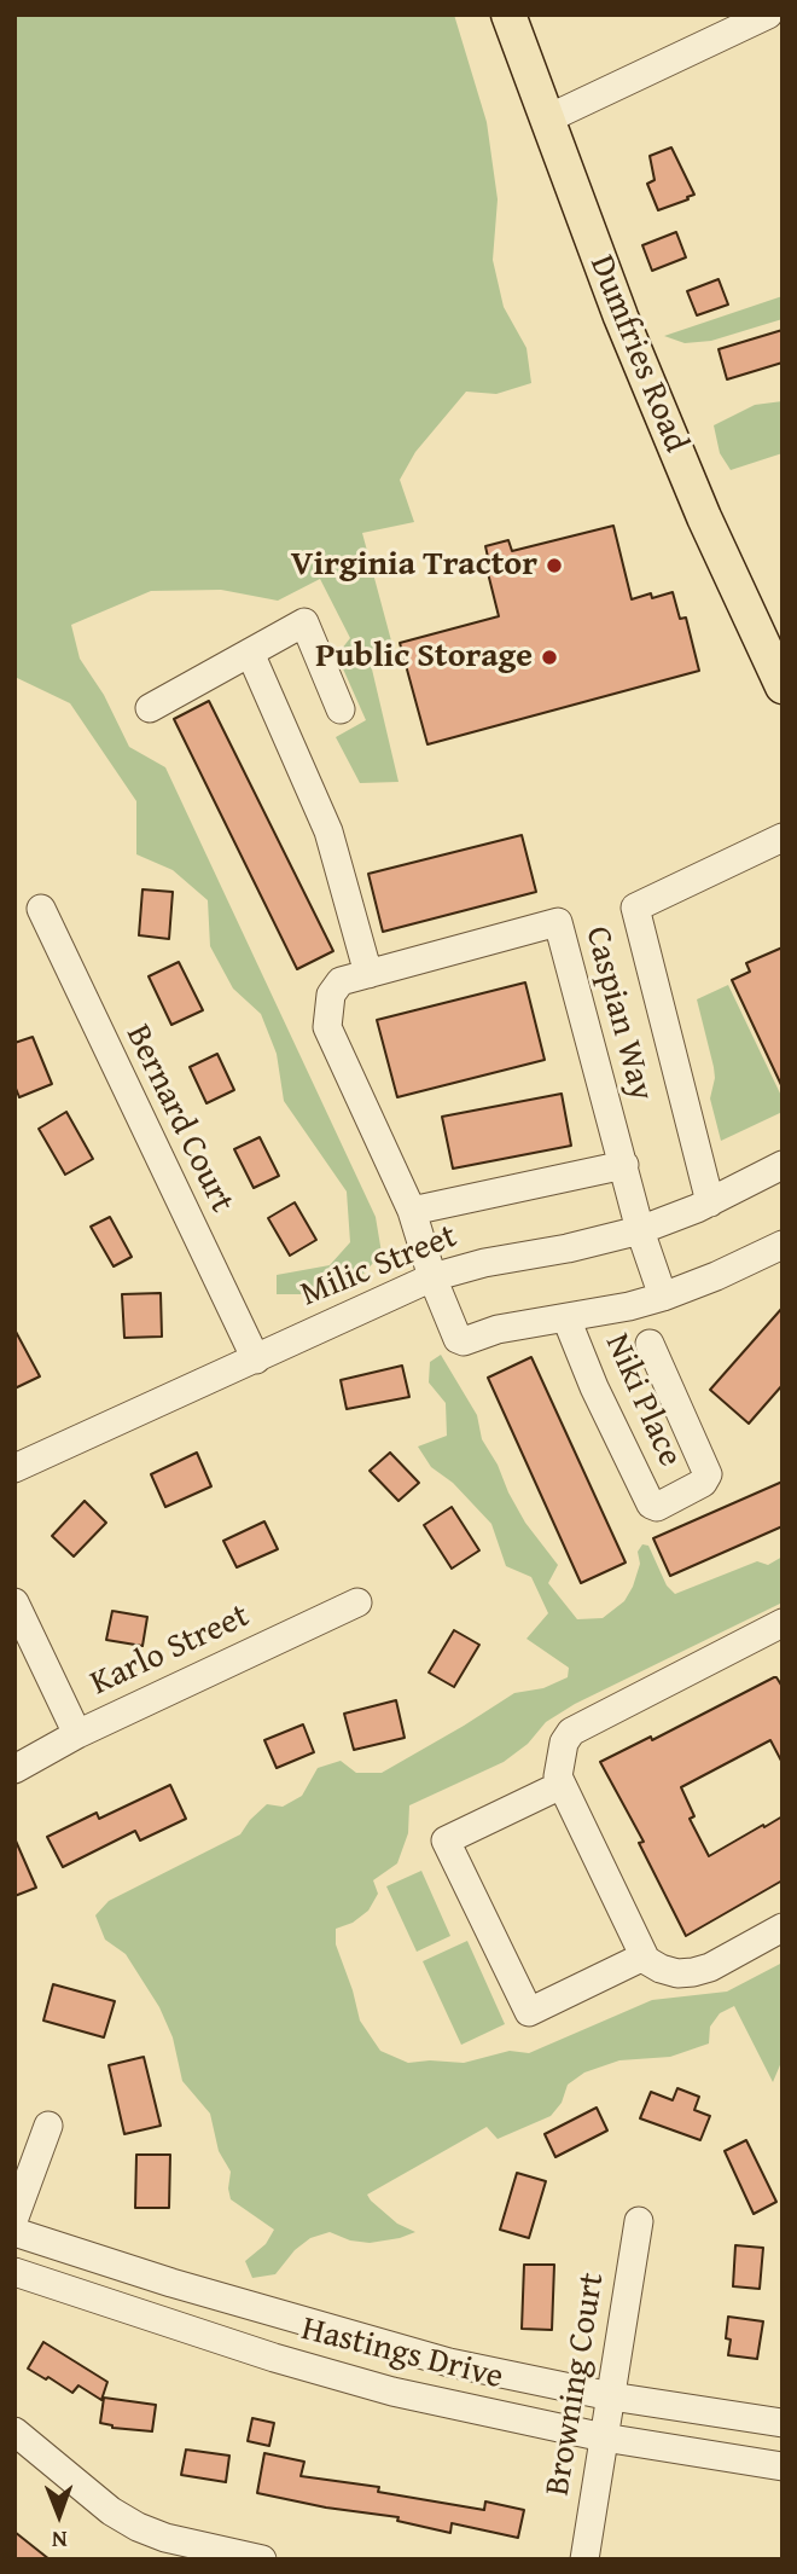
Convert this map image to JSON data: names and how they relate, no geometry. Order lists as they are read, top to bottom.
{
  "streets": {
    "main road": ["Dumfries Road"],
    "street": [
      "Caspian Way",
      "Bernard Court",
      "Milic Street",
      "Niki Place",
      "Karlo Street",
      "Hastings Drive",
      "Browning Court"
    ]
  },
  "crossings": [
    ["Caspian Way", "Milic Street"],
    ["Caspian Way", "Niki Place"],
    ["Bernard Court", "Milic Street"],
    ["Milic Street", "Niki Place"],
    ["Hastings Drive", "Browning Court"]
  ],
  "places": ["Virginia Tractor", "Public Storage"],
  "north": "bottom"
}
